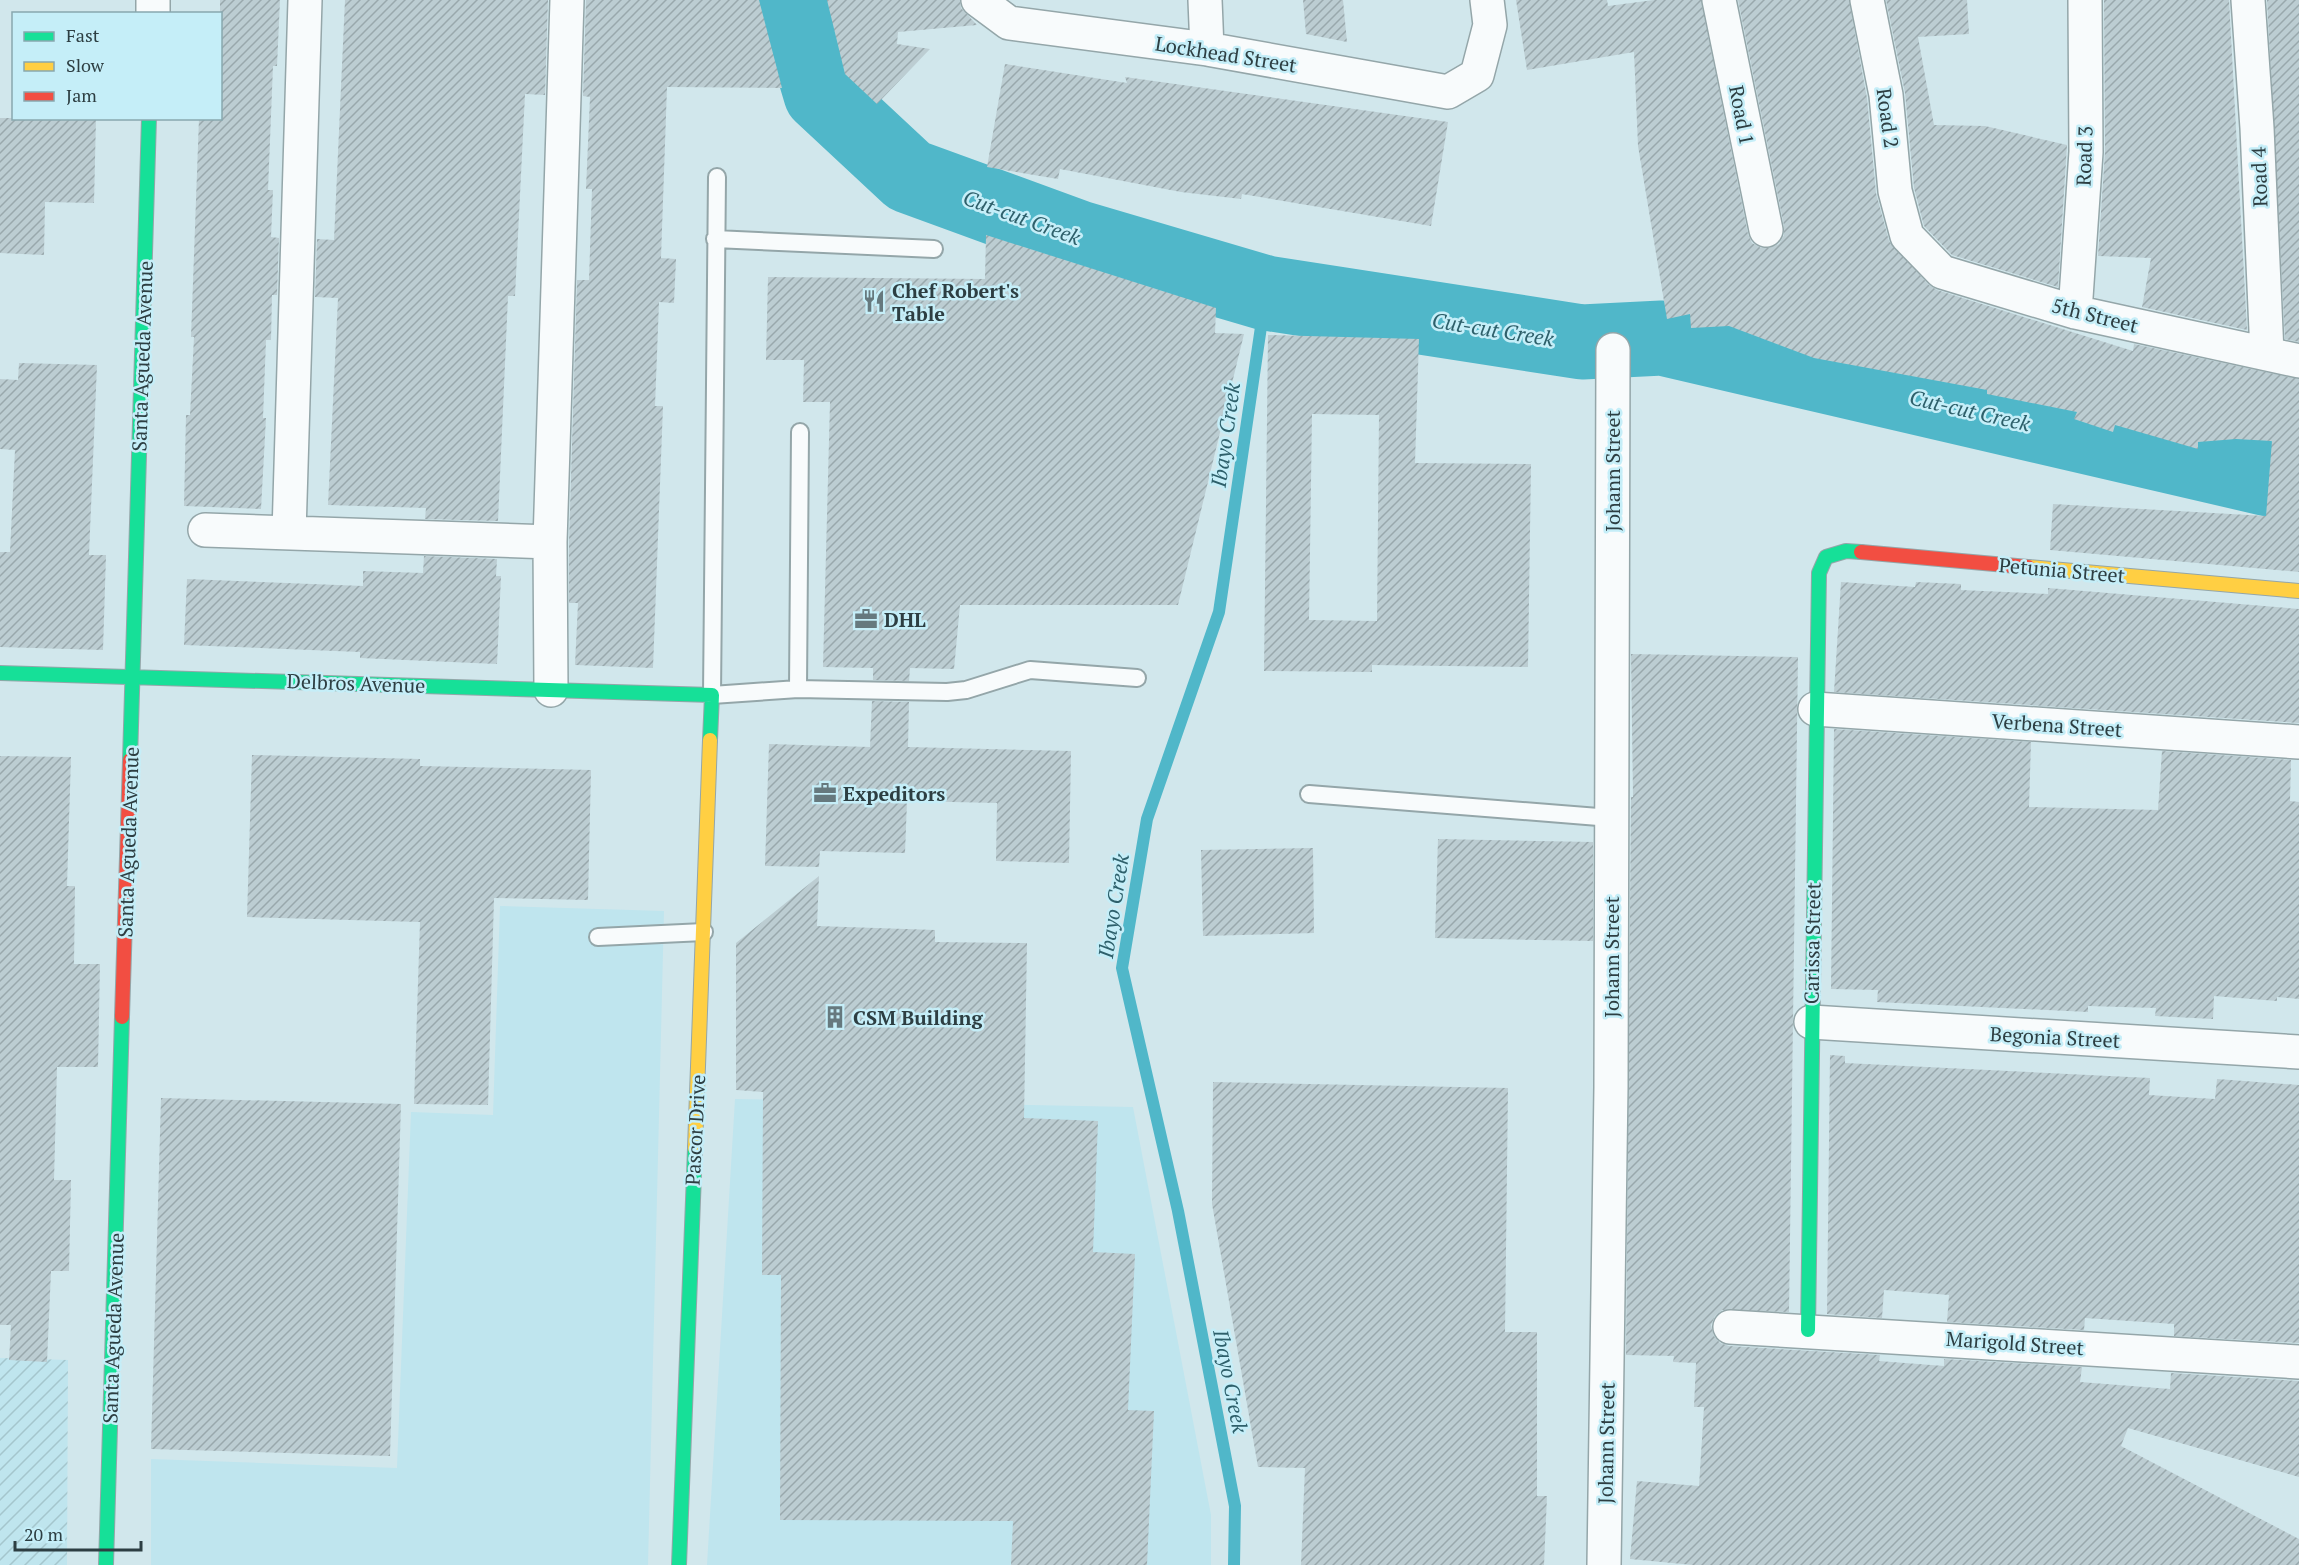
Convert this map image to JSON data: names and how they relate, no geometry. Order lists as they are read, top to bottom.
{
  "streets": {
    "street": [
      "Lockhead Street",
      "Road 1",
      "Road 2",
      "Road 3",
      "Road 4",
      "5th Street",
      "Santa Agueda Avenue",
      "Johann Street",
      "Petunia Street",
      "Delbros Avenue",
      "Verbena Street",
      "Carissa Street",
      "Begonia Street",
      "Pascor Drive",
      "Marigold Street"
    ]
  },
  "crossings": [
    ["Road 2", "5th Street"],
    ["Road 3", "5th Street"],
    ["Road 4", "5th Street"],
    ["Santa Agueda Avenue", "Delbros Avenue"],
    ["Petunia Street", "Carissa Street"],
    ["Delbros Avenue", "Pascor Drive"],
    ["Verbena Street", "Carissa Street"],
    ["Carissa Street", "Begonia Street"],
    ["Carissa Street", "Marigold Street"]
  ],
  "water": ["Cut-cut Creek", "Ibayo Creek"],
  "places": {
    "restaurant": ["Chef Robert's Table"],
    "office": ["DHL", "Expeditors"],
    "building": ["CSM Building"]
  },
  "legend": ["Fast", "Slow", "Jam"],
  "scale_bar": "20 m"
}
